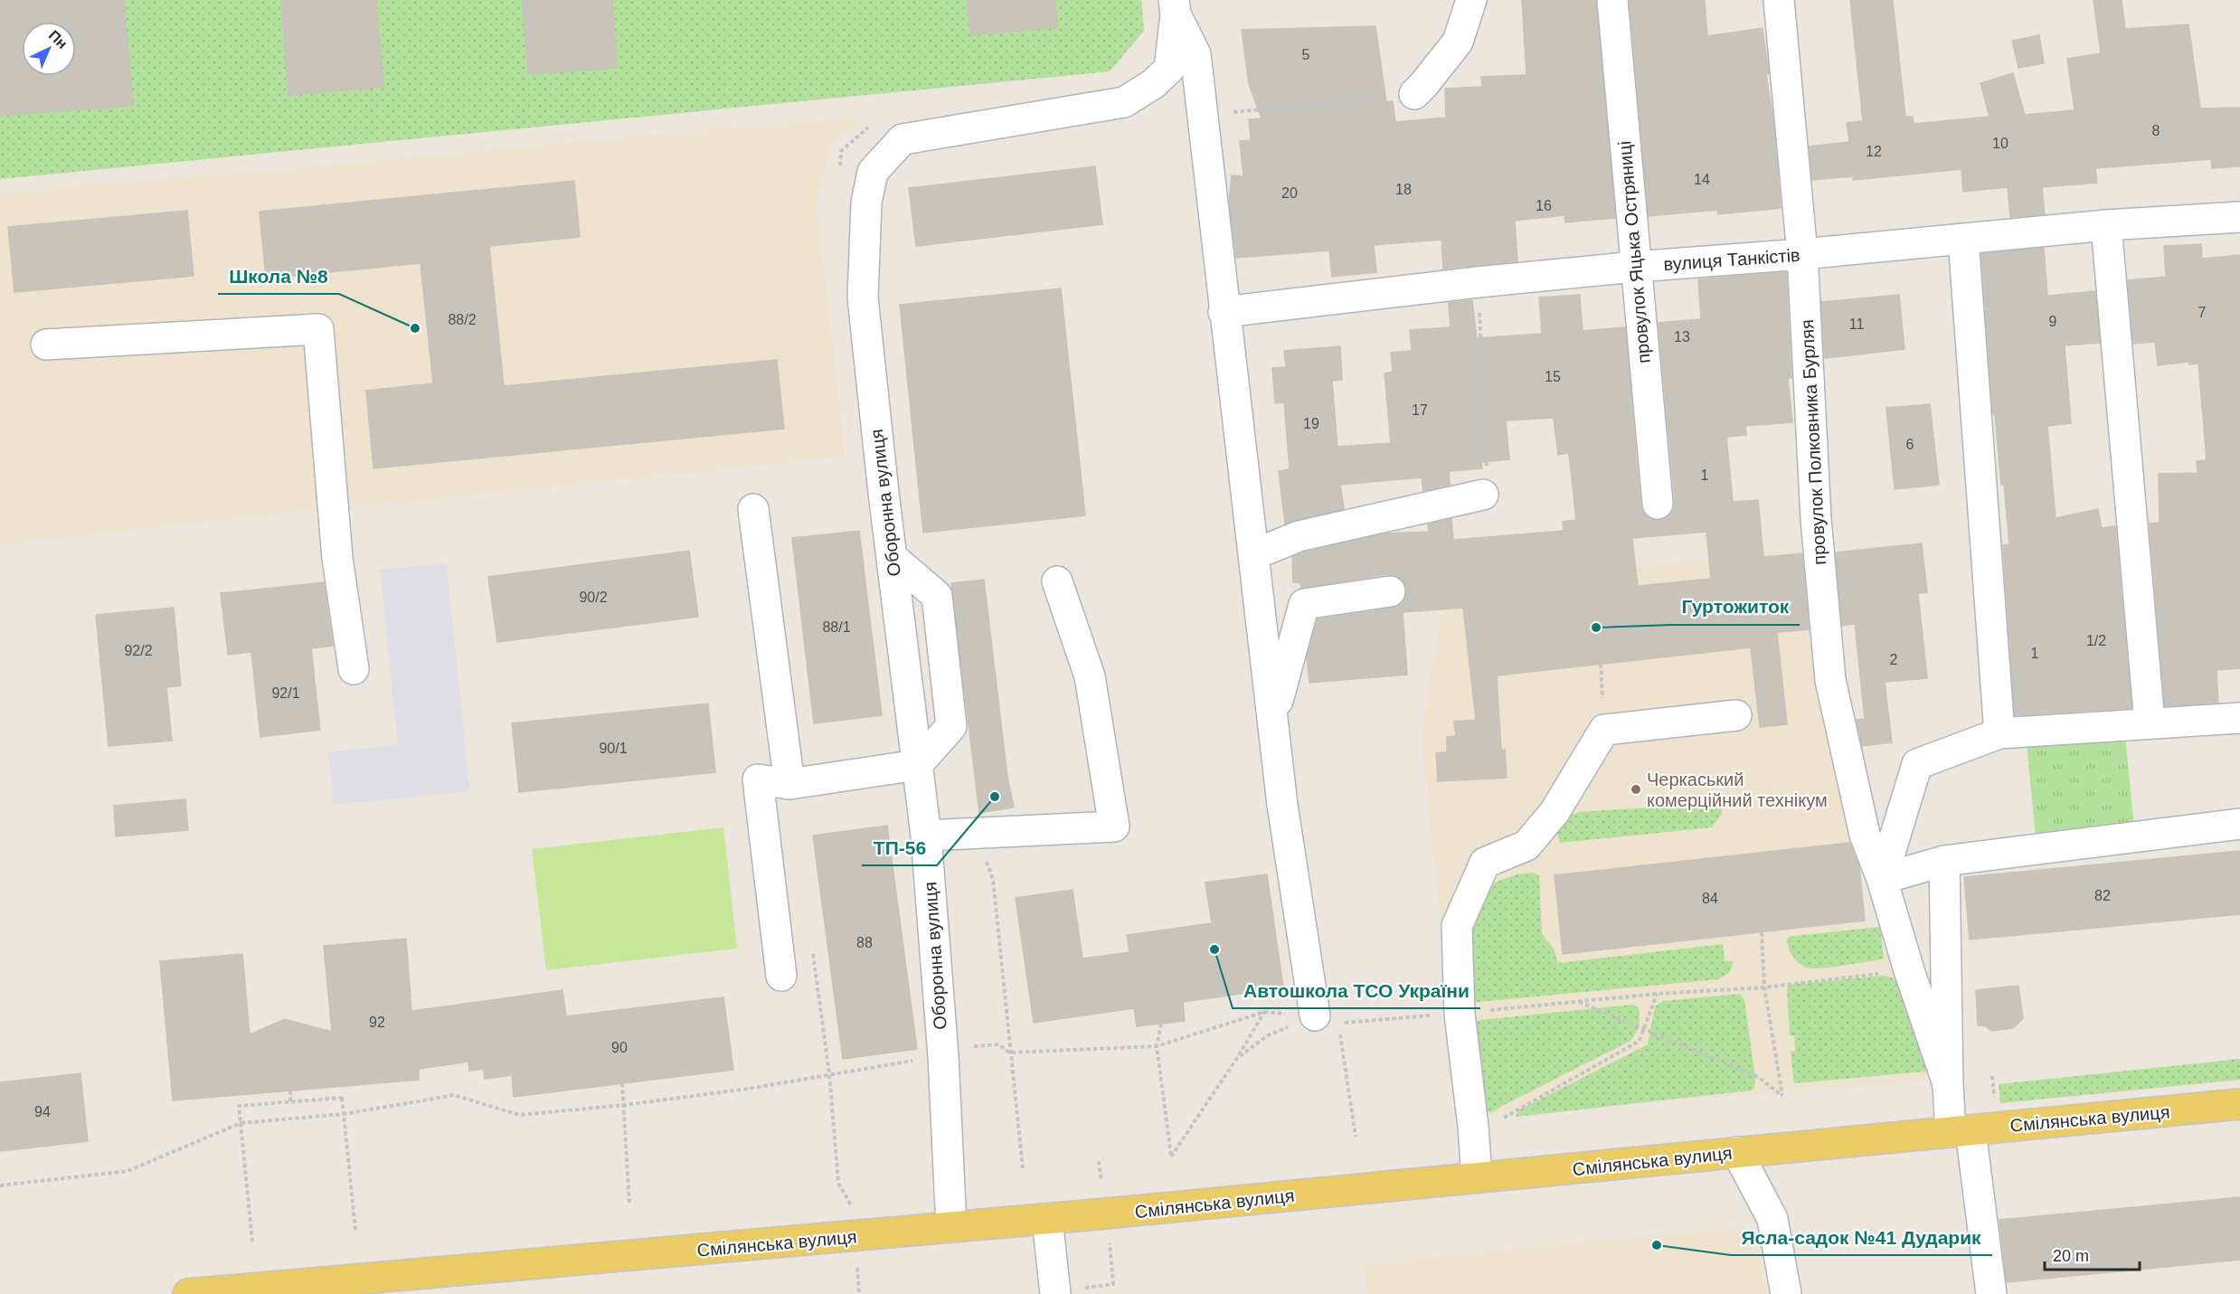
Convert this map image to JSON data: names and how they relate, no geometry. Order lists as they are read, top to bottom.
{
  "streets": {
    "main road": ["Смілянська вулиця"],
    "street": [
      "провулок Яцька Остряниці",
      "вулиця Танкістів",
      "провулок Полковника Бурляя",
      "Оборонна вулиця"
    ]
  },
  "crossings": [
    ["провулок Яцька Остряниці", "вулиця Танкістів"],
    ["вулиця Танкістів", "провулок Полковника Бурляя"],
    ["Оборонна вулиця", "Смілянська вулиця"]
  ],
  "places": [
    "Школа №8",
    "Гуртожиток",
    "Черкаський комерційний технікум",
    "ТП-56",
    "Автошкола ТСО України",
    "Ясла-садок №41 Дударик"
  ],
  "house_numbers": [
    "5",
    "8",
    "10",
    "12",
    "14",
    "18",
    "20",
    "16",
    "7",
    "88/2",
    "9",
    "11",
    "13",
    "15",
    "17",
    "19",
    "6",
    "1",
    "90/2",
    "88/1",
    "1/2",
    "92/2",
    "1",
    "2",
    "92/1",
    "90/1",
    "82",
    "84",
    "88",
    "92",
    "90",
    "94"
  ],
  "scale_bar": "20 m",
  "north": "top right"
}
